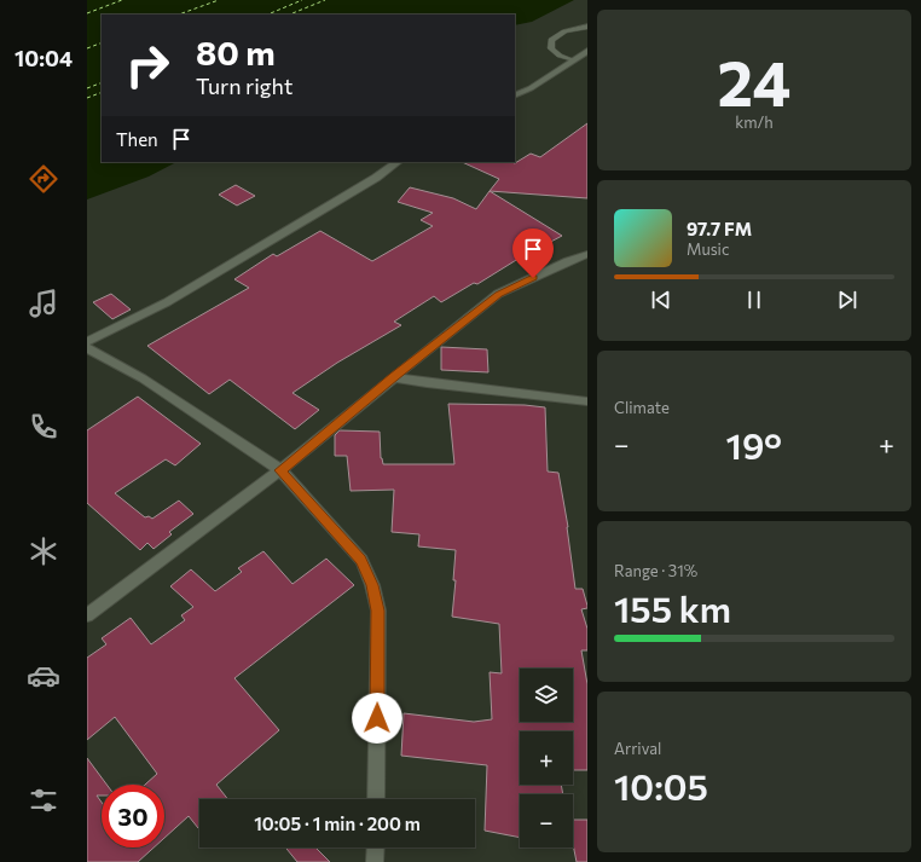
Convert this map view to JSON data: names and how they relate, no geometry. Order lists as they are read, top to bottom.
{
  "page": {
    "tabs": "10:04",
    "tile": [
      ["24", "km/h"],
      "Climate",
      ["Range · 31%", "155 km"],
      ["Arrival", "10:05"]
    ],
    "turn": ["80 m", "Turn right"],
    "then": "Then",
    "song": ["97.7 FM", "Music"],
    "heat": ["−", "19°", "+"],
    "map_buttons": ["+", "−"],
    "limit": "30",
    "trip": "10:05 · 1 min · 200 m"
  }
}
